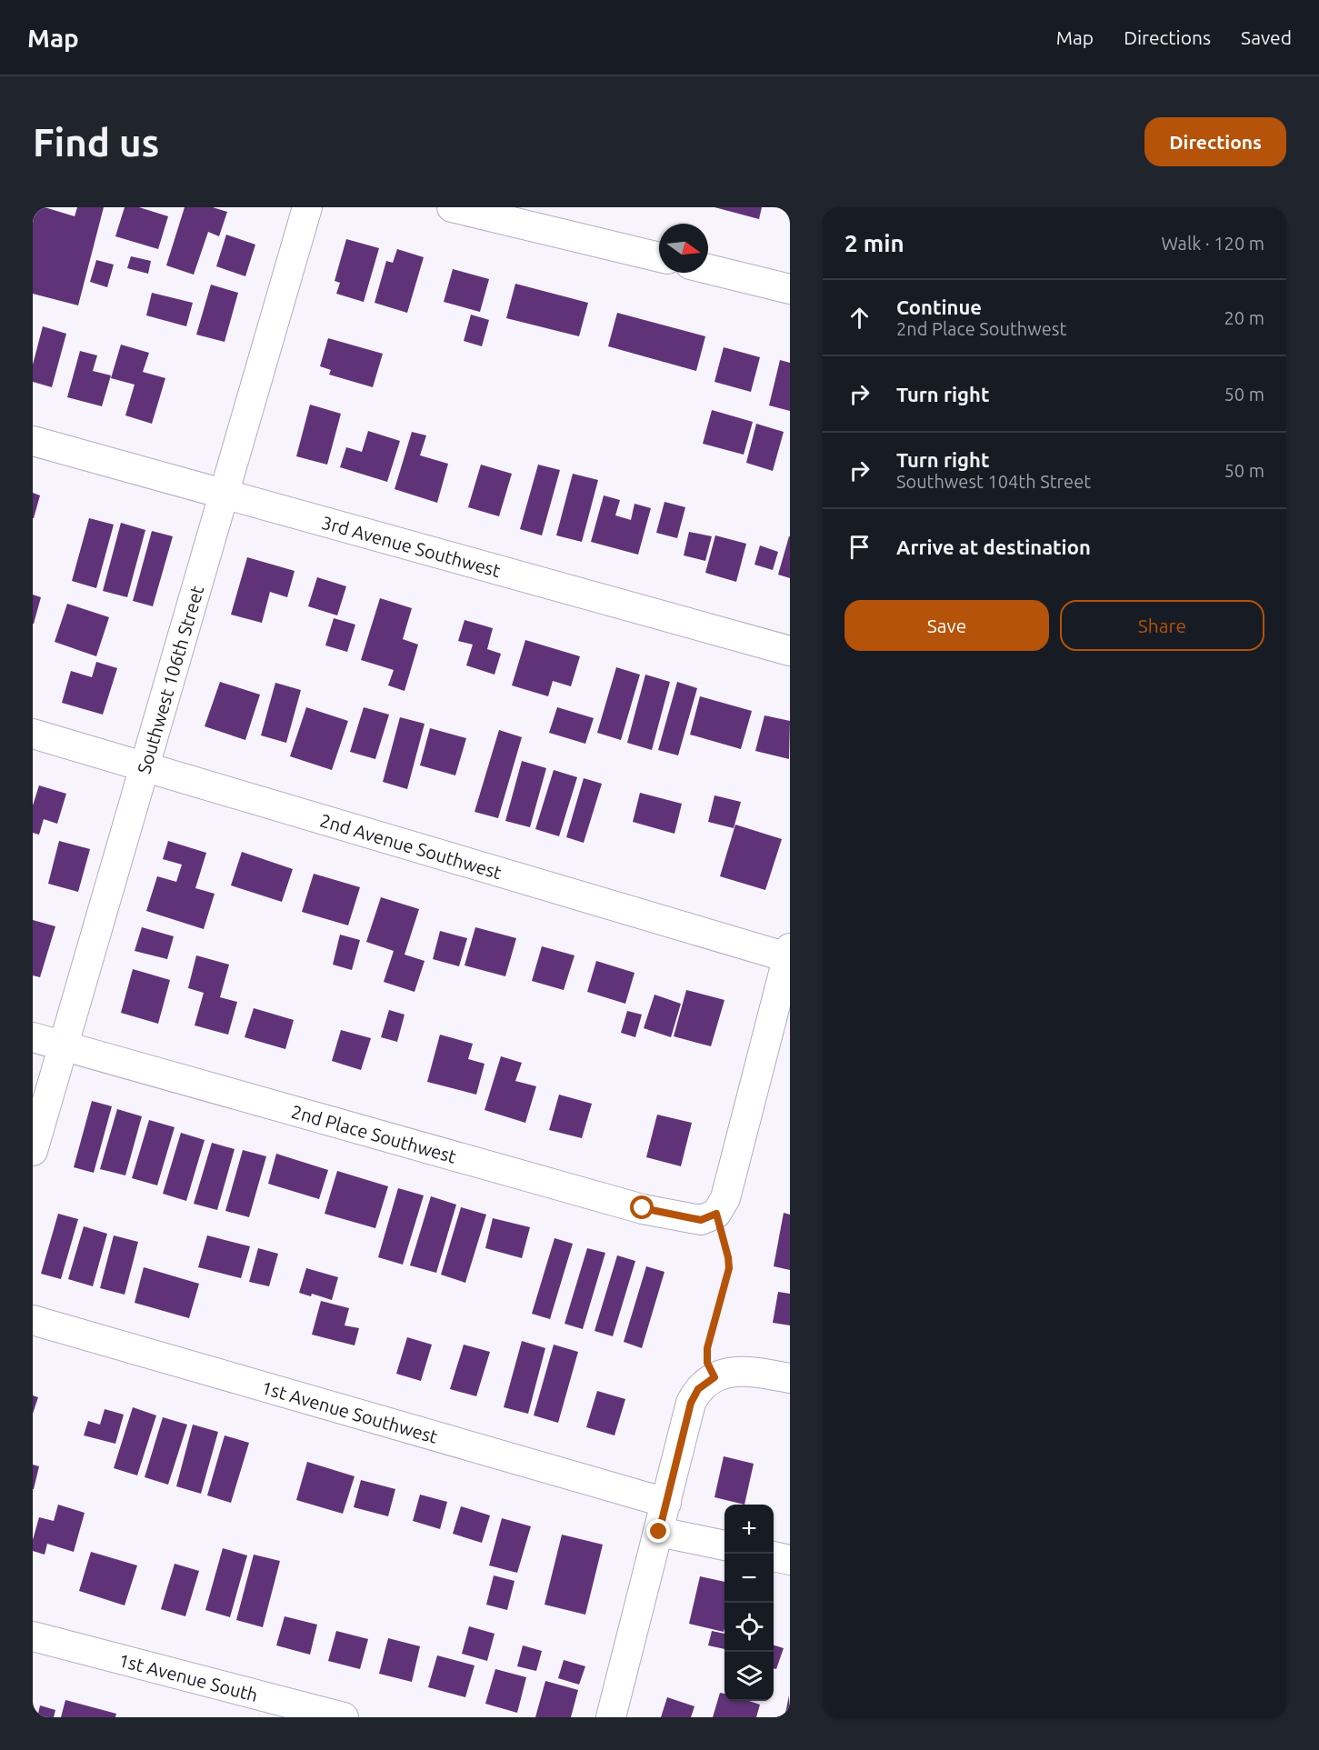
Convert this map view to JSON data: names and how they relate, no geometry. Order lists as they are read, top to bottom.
{
  "streets": {
    "street": [
      "3rd Avenue Southwest",
      "Southwest 106th Street",
      "2nd Avenue Southwest",
      "2nd Place Southwest",
      "1st Avenue Southwest",
      "1st Avenue South"
    ]
  },
  "crossings": [
    ["3rd Avenue Southwest", "Southwest 106th Street"],
    ["Southwest 106th Street", "2nd Avenue Southwest"],
    ["Southwest 106th Street", "2nd Place Southwest"]
  ],
  "north": "right",
  "page": {
    "header": "Map",
    "nav": ["Map", "Directions", "Saved"],
    "buttons": [
      "Directions",
      ["Save", "Share"]
    ],
    "title": "Find us",
    "heading": ["2 min", "Walk · 120 m"],
    "list": [
      ["Continue", "2nd Place Southwest", "20 m"],
      ["Turn right", "50 m"],
      ["Turn right", "Southwest 104th Street", "50 m"],
      "Arrive at destination"
    ],
    "map_buttons": ["+", "−"]
  }
}
